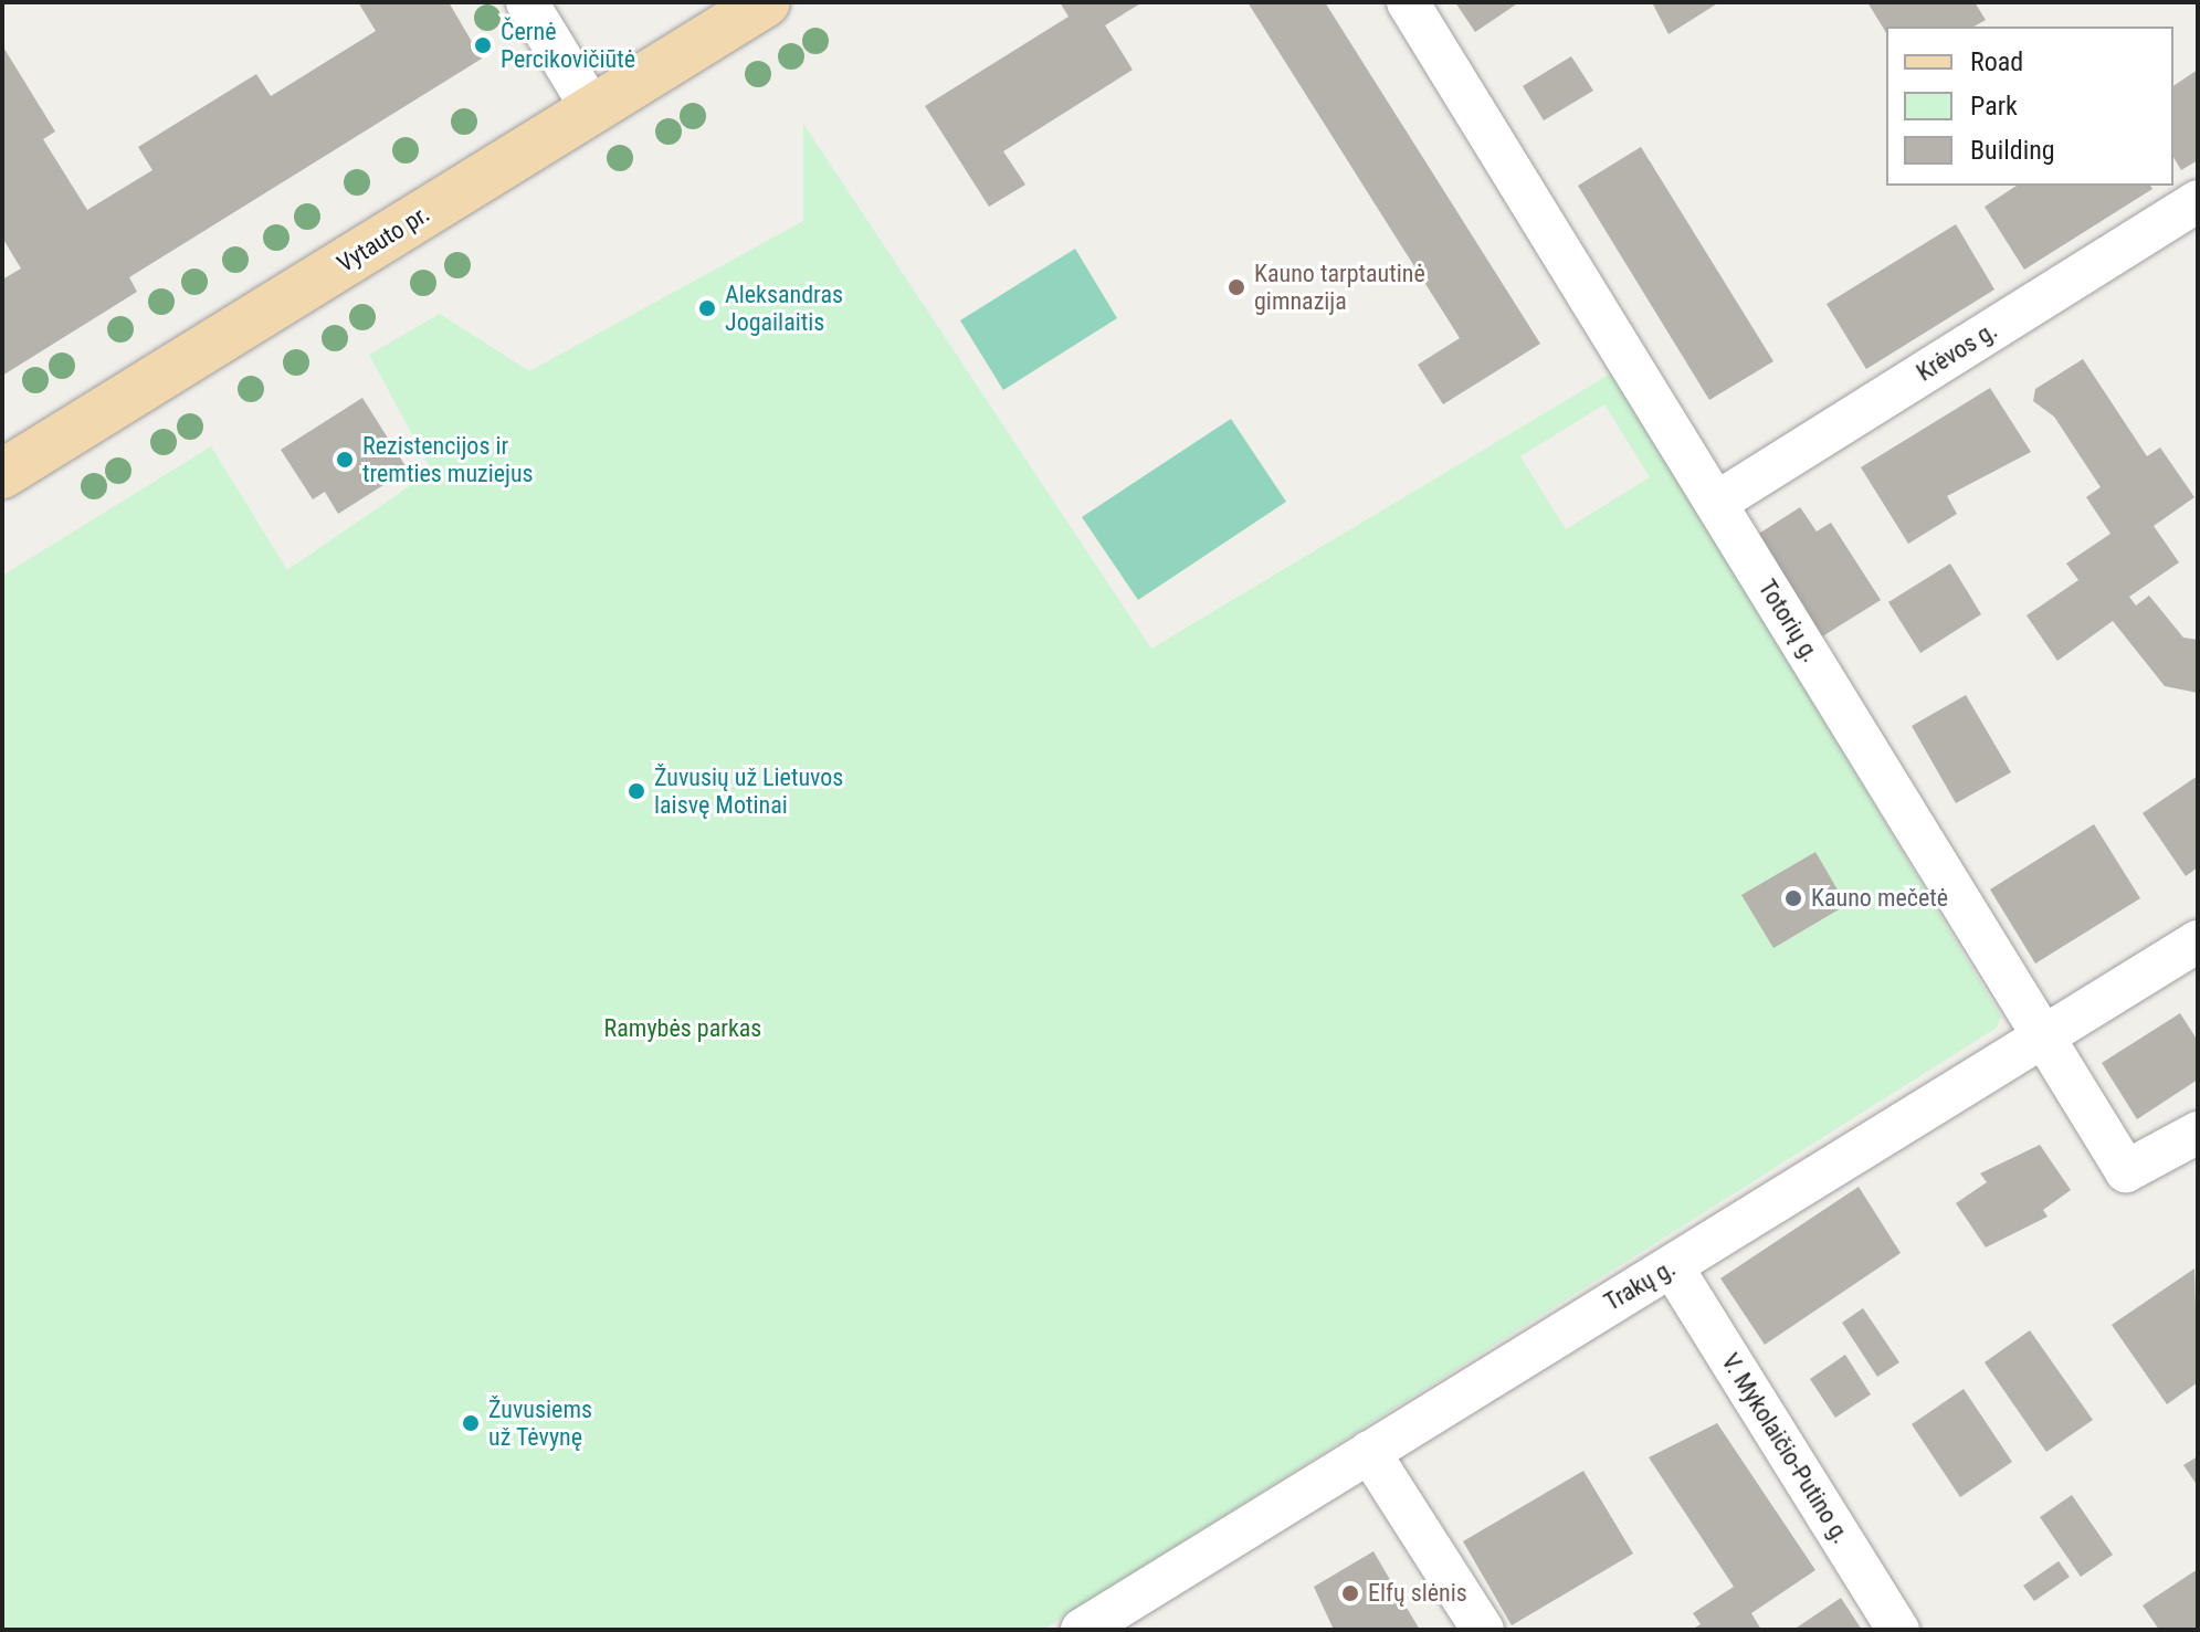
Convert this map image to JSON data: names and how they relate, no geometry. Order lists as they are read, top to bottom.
{
  "streets": {
    "main road": ["Vytauto pr."],
    "street": [
      "Krėvos g.",
      "Totorių g.",
      "Trakų g.",
      "V. Mykolaičio-Putino g."
    ]
  },
  "crossings": [
    ["Krėvos g.", "Totorių g."],
    ["Totorių g.", "Trakų g."],
    ["Trakų g.", "V. Mykolaičio-Putino g."]
  ],
  "parks": ["Ramybės parkas"],
  "places": [
    "Černė Percikovičiūtė",
    "Kauno tarptautinė gimnazija",
    "Aleksandras Jogailaitis",
    "Rezistencijos ir tremties muziejus",
    "Žuvusių už Lietuvos laisvę Motinai",
    "Kauno mečetė",
    "Žuvusiems už Tėvynę",
    "Elfų slėnis"
  ],
  "legend": ["Road", "Park", "Building"]
}
